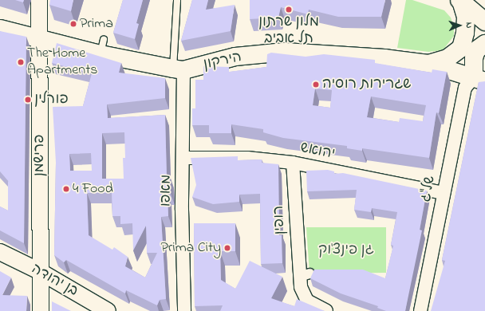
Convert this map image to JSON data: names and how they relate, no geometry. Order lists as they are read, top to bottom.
{
  "streets": {
    "main road": ["הירקון"],
    "street": [
      "יהואש",
      "פרישמן",
      "של\"ג",
      "מאפו",
      "רופין",
      "בן יהודה"
    ]
  },
  "crossings": [
    ["הירקון", "פרישמן"],
    ["הירקון", "של\"ג"],
    ["הירקון", "מאפו"],
    ["יהואש", "של\"ג"],
    ["יהואש", "מאפו"],
    ["יהואש", "רופין"],
    ["פרישמן", "בן יהודה"]
  ],
  "parks": ["גן פינצ'וק"],
  "places": [
    "מלון שרתון תל אביב",
    "Prima",
    "The Home Apartments",
    "שגרירות רוסיה",
    "פורלין",
    "4 Food",
    "Prima City"
  ],
  "north": "right"
}
